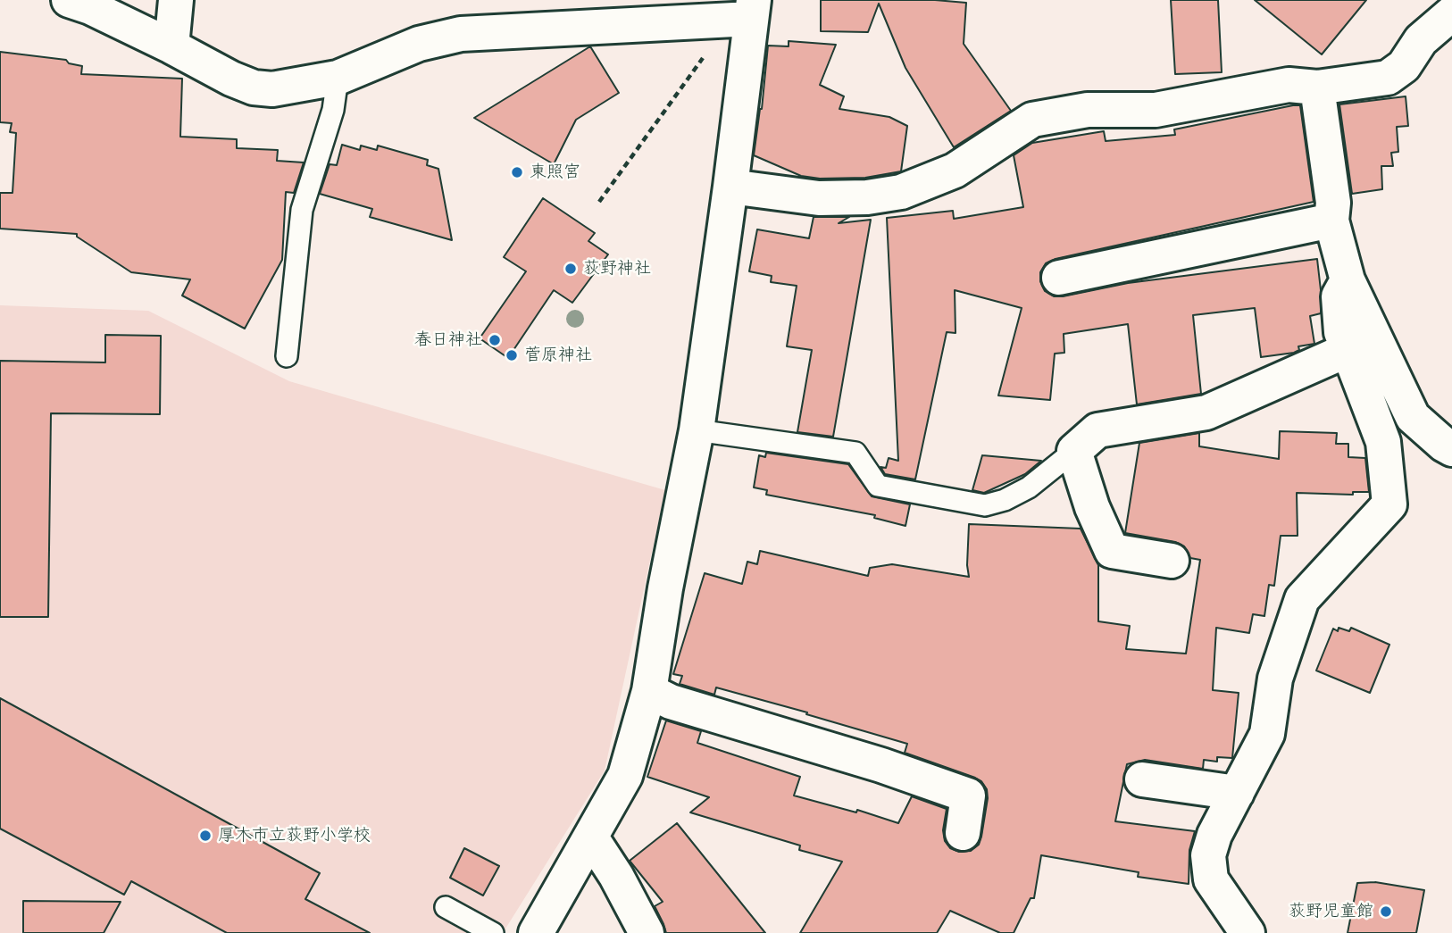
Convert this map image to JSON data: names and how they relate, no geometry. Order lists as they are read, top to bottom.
{
  "places": [
    "東照宮",
    "荻野神社",
    "春日神社",
    "菅原神社",
    "厚木市立荻野小学校",
    "荻野児童館"
  ]
}
